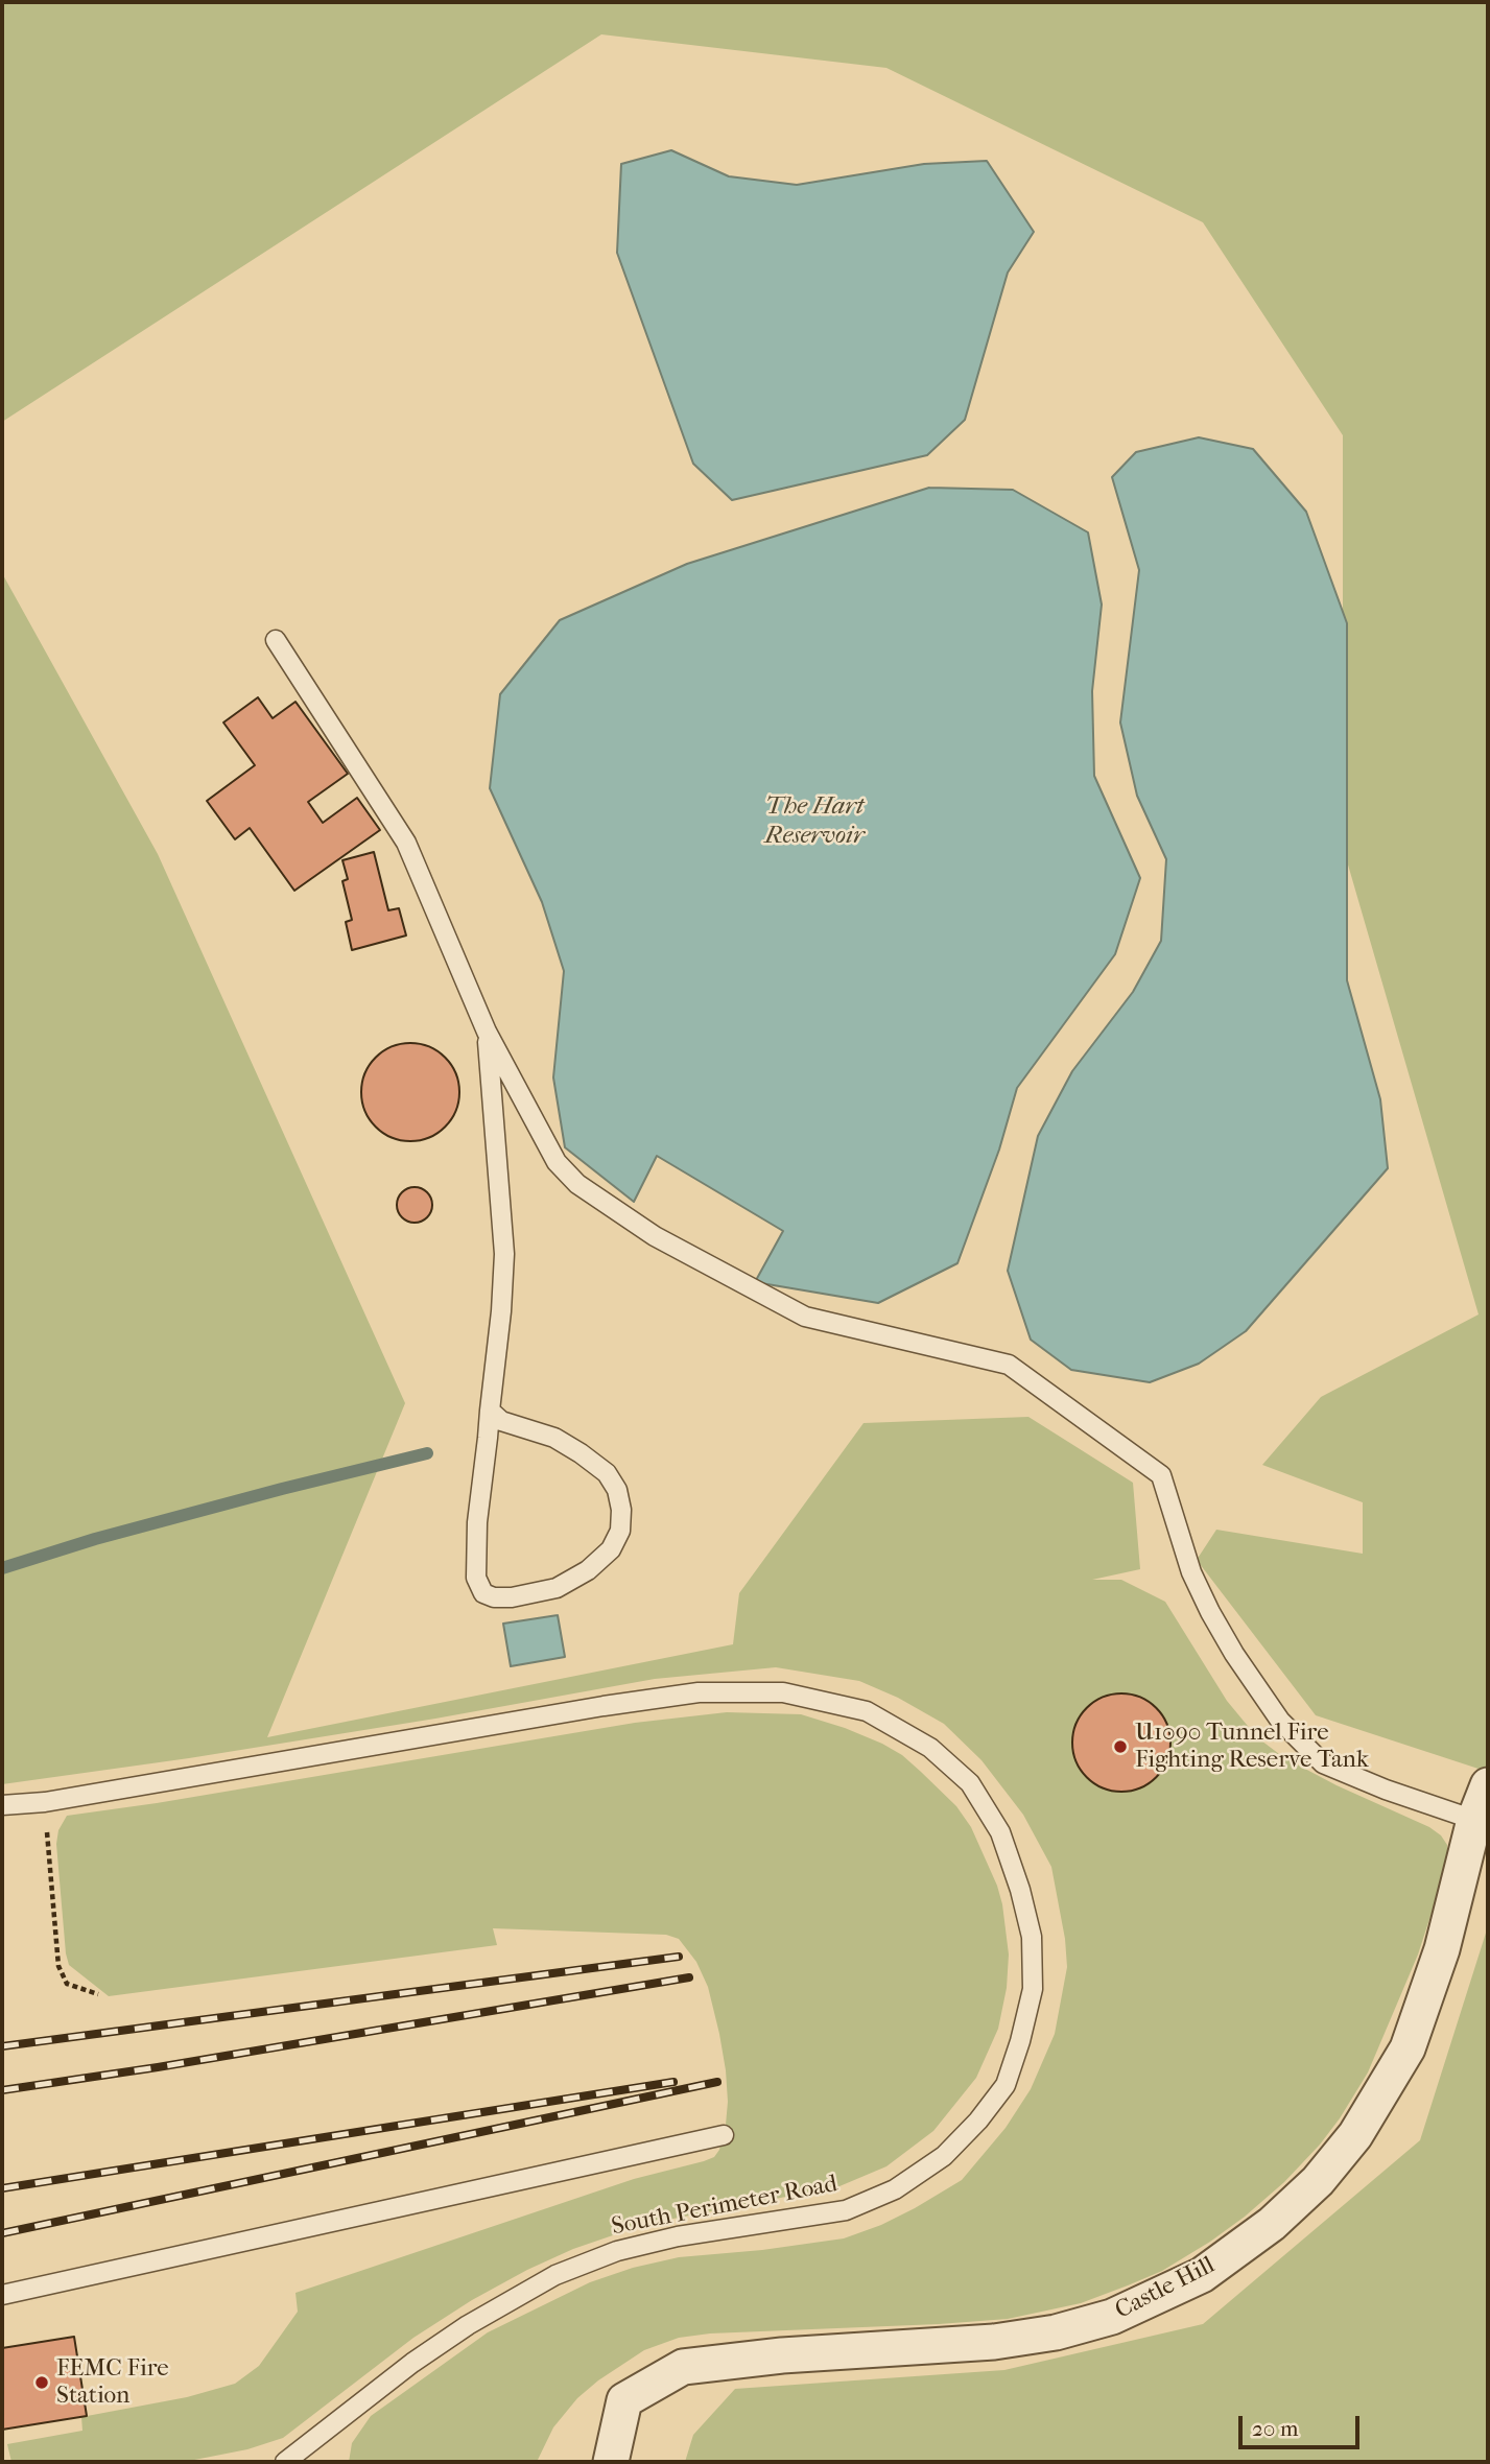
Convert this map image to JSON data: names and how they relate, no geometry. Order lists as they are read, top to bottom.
{
  "streets": {
    "street": ["Castle Hill"],
    "lane": ["South Perimeter Road"]
  },
  "water": ["The Hart Reservoir"],
  "places": ["U1090 Tunnel Fire Fighting Reserve Tank", "FEMC Fire Station"],
  "scale_bar": "20 m"
}
